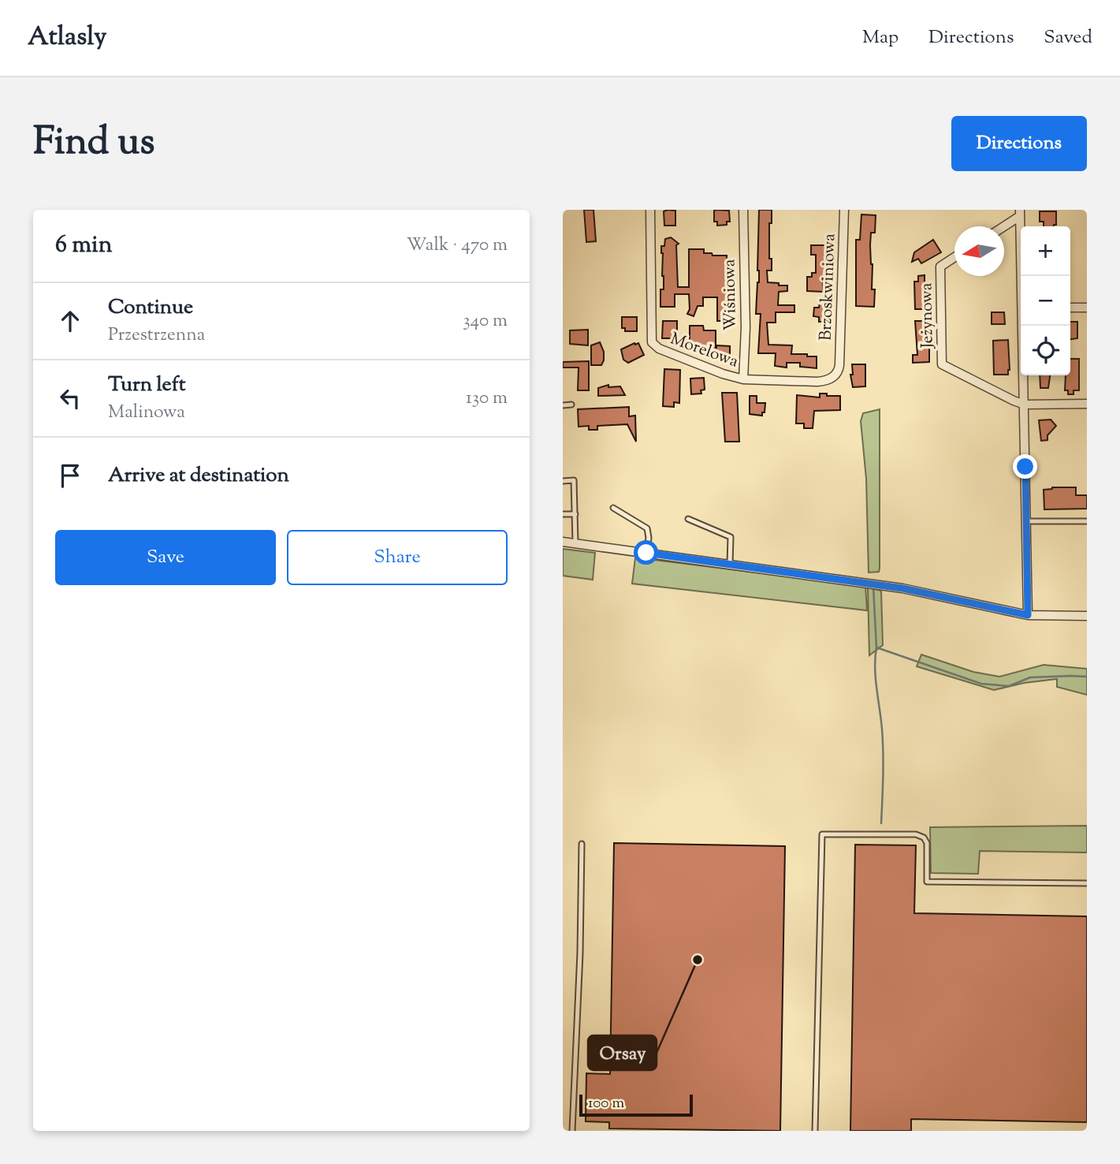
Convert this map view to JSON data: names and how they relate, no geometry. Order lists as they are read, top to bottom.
{
  "streets": {
    "street": [
      "Brzoskwiniowa",
      "Wiśniowa",
      "Jeżynowa",
      "Morelowa"
    ]
  },
  "crossings": [
    ["Brzoskwiniowa", "Morelowa"],
    ["Wiśniowa", "Morelowa"]
  ],
  "places": ["Orsay"],
  "scale_bar": "100 m",
  "north": "left",
  "page": {
    "header": "Atlasly",
    "nav": ["Map", "Directions", "Saved"],
    "title": "Find us",
    "buttons": [
      "Directions",
      ["Save", "Share"]
    ],
    "heading": ["6 min", "Walk · 470 m"],
    "map_buttons": ["+", "−"],
    "list": [
      ["Continue", "Przestrzenna", "340 m"],
      ["Turn left", "Malinowa", "130 m"],
      "Arrive at destination"
    ],
    "scale": "100 m"
  }
}
